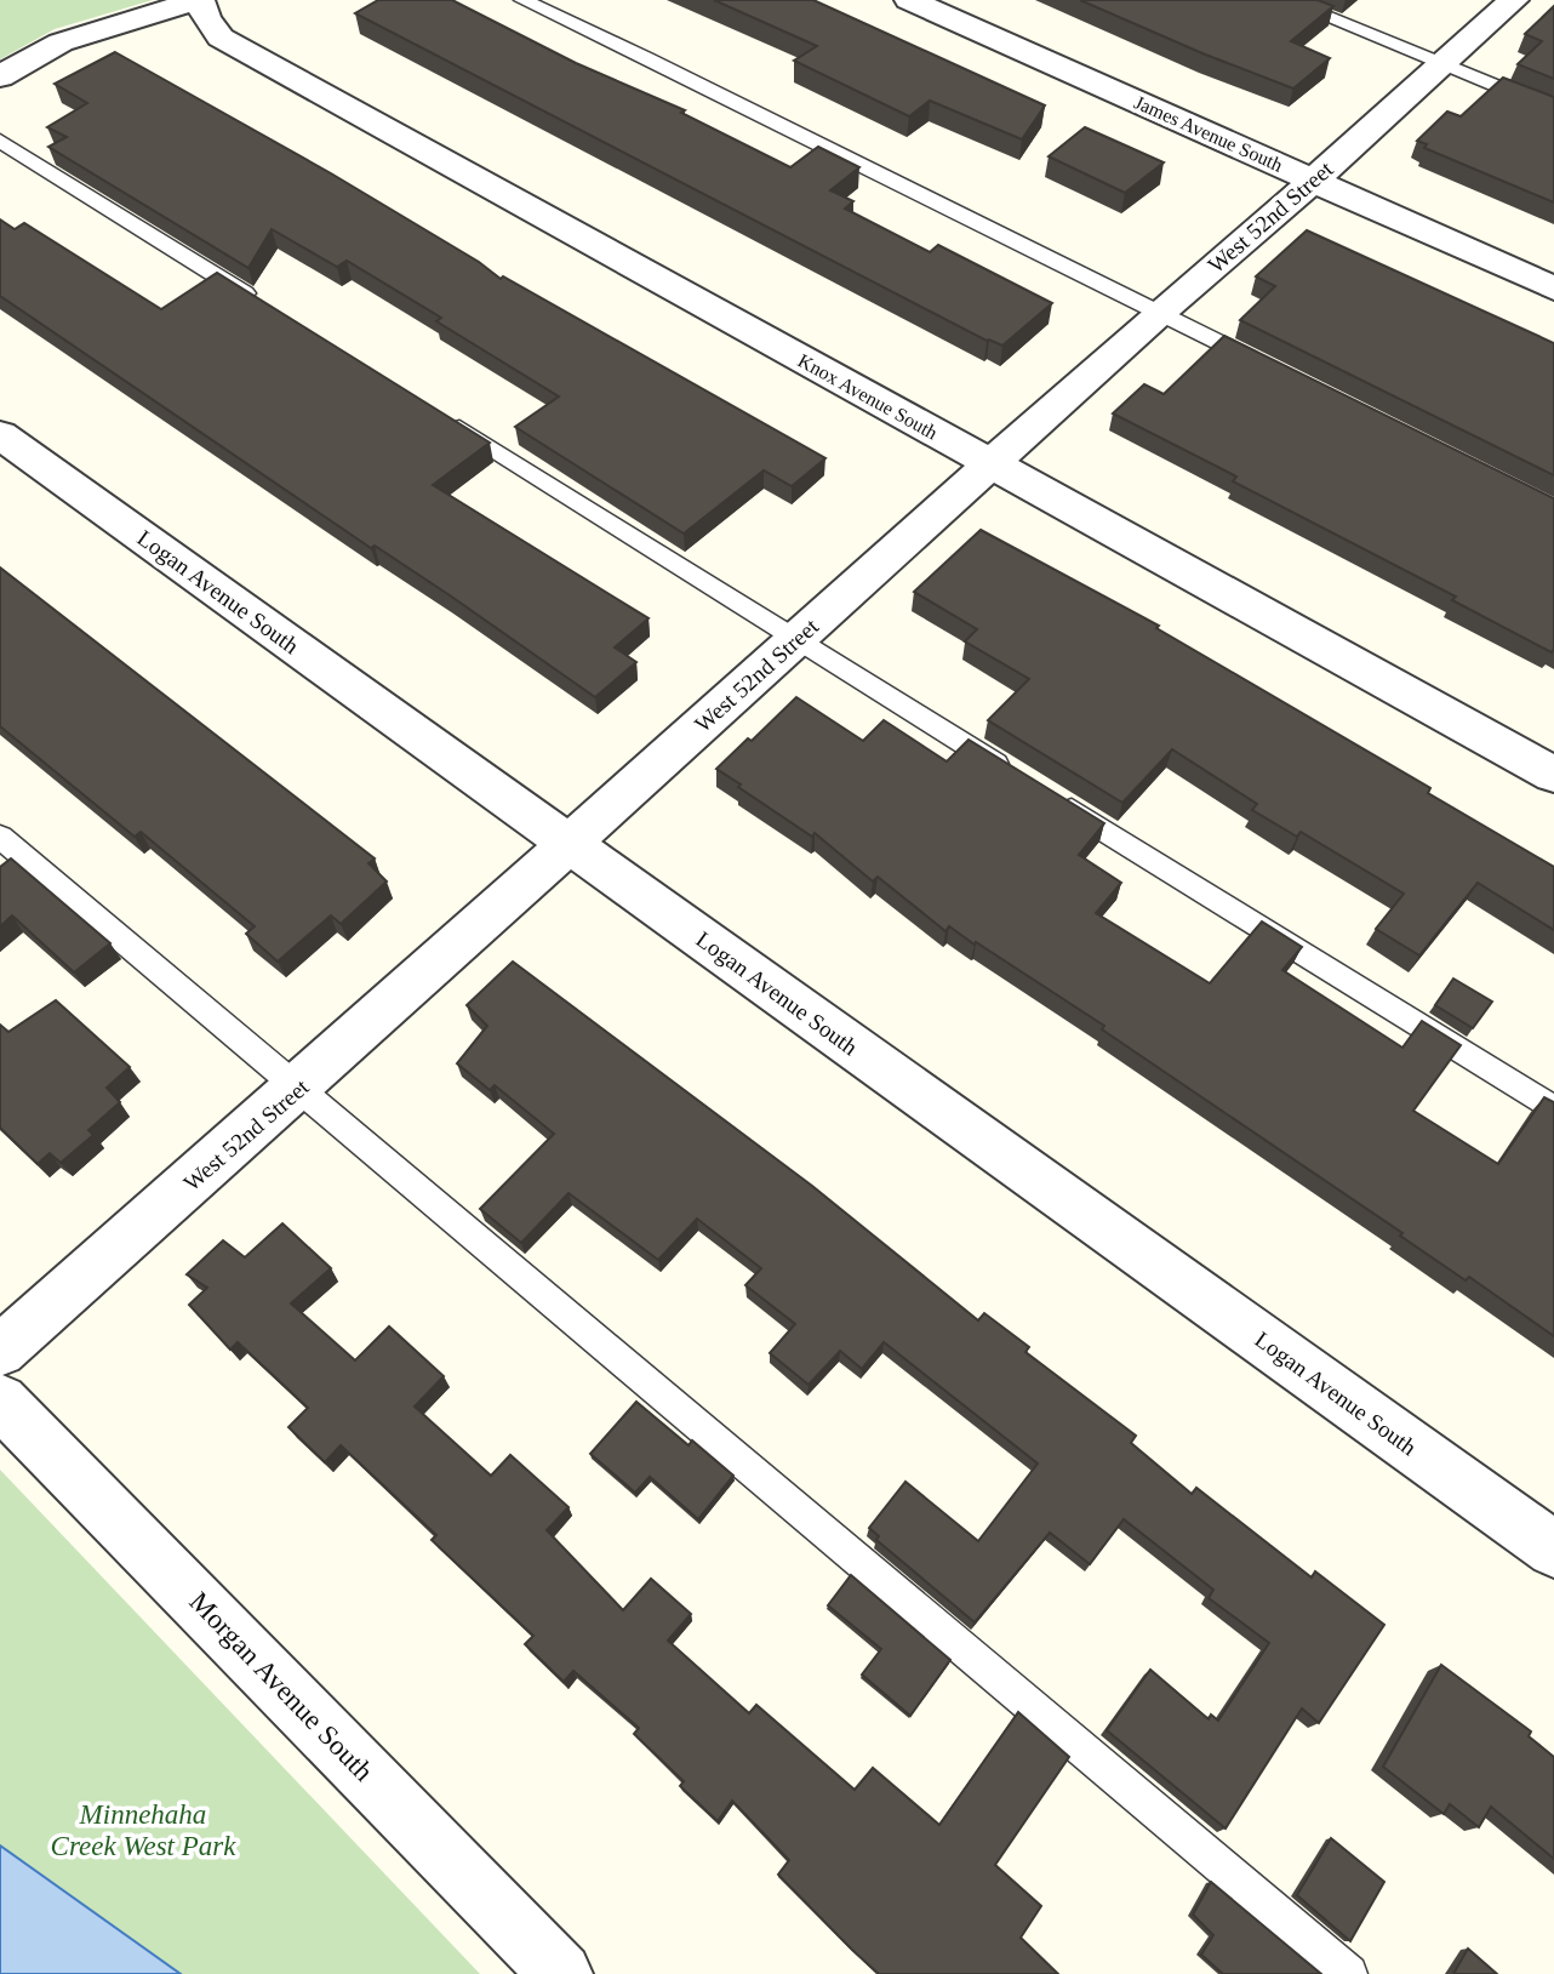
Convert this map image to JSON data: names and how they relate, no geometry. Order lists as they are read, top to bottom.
{
  "streets": {
    "street": [
      "James Avenue South",
      "West 52nd Street",
      "Knox Avenue South",
      "Logan Avenue South",
      "Morgan Avenue South"
    ]
  },
  "crossings": [
    ["James Avenue South", "West 52nd Street"],
    ["West 52nd Street", "Knox Avenue South"],
    ["West 52nd Street", "Logan Avenue South"]
  ],
  "parks": ["Minnehaha Creek West Park"]
}
